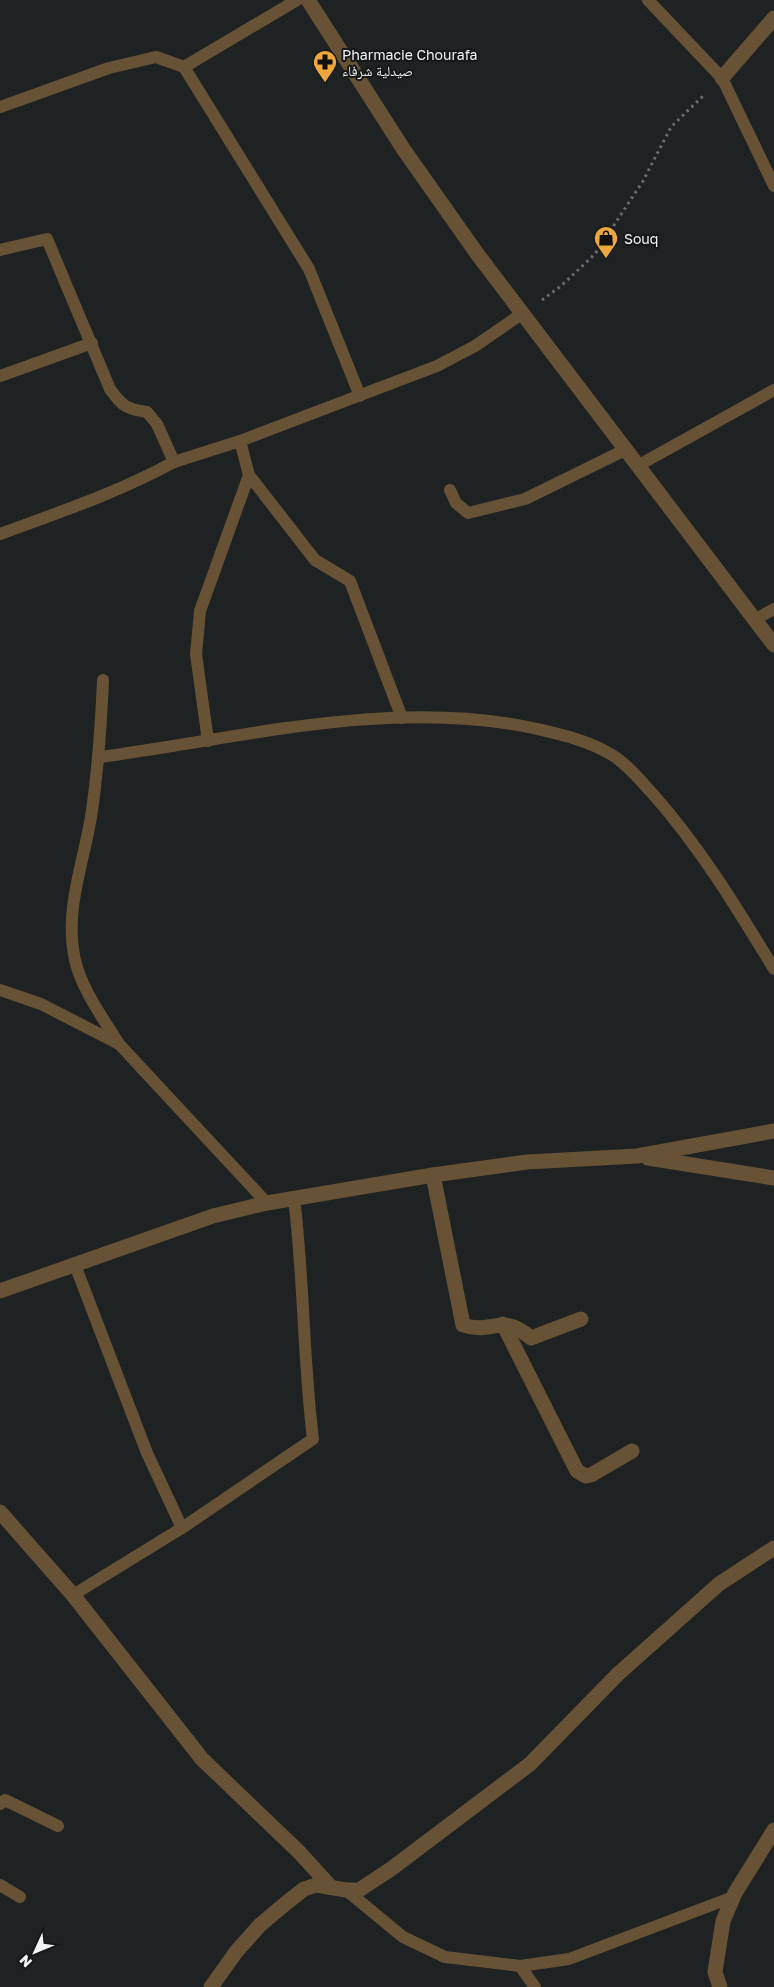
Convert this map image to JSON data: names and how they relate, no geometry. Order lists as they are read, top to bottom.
{
  "places": {
    "pharmacy": ["Pharmacie Chourafa صيدلية شرفاء"],
    "shop": ["Souq"]
  },
  "north": "bottom left"
}
